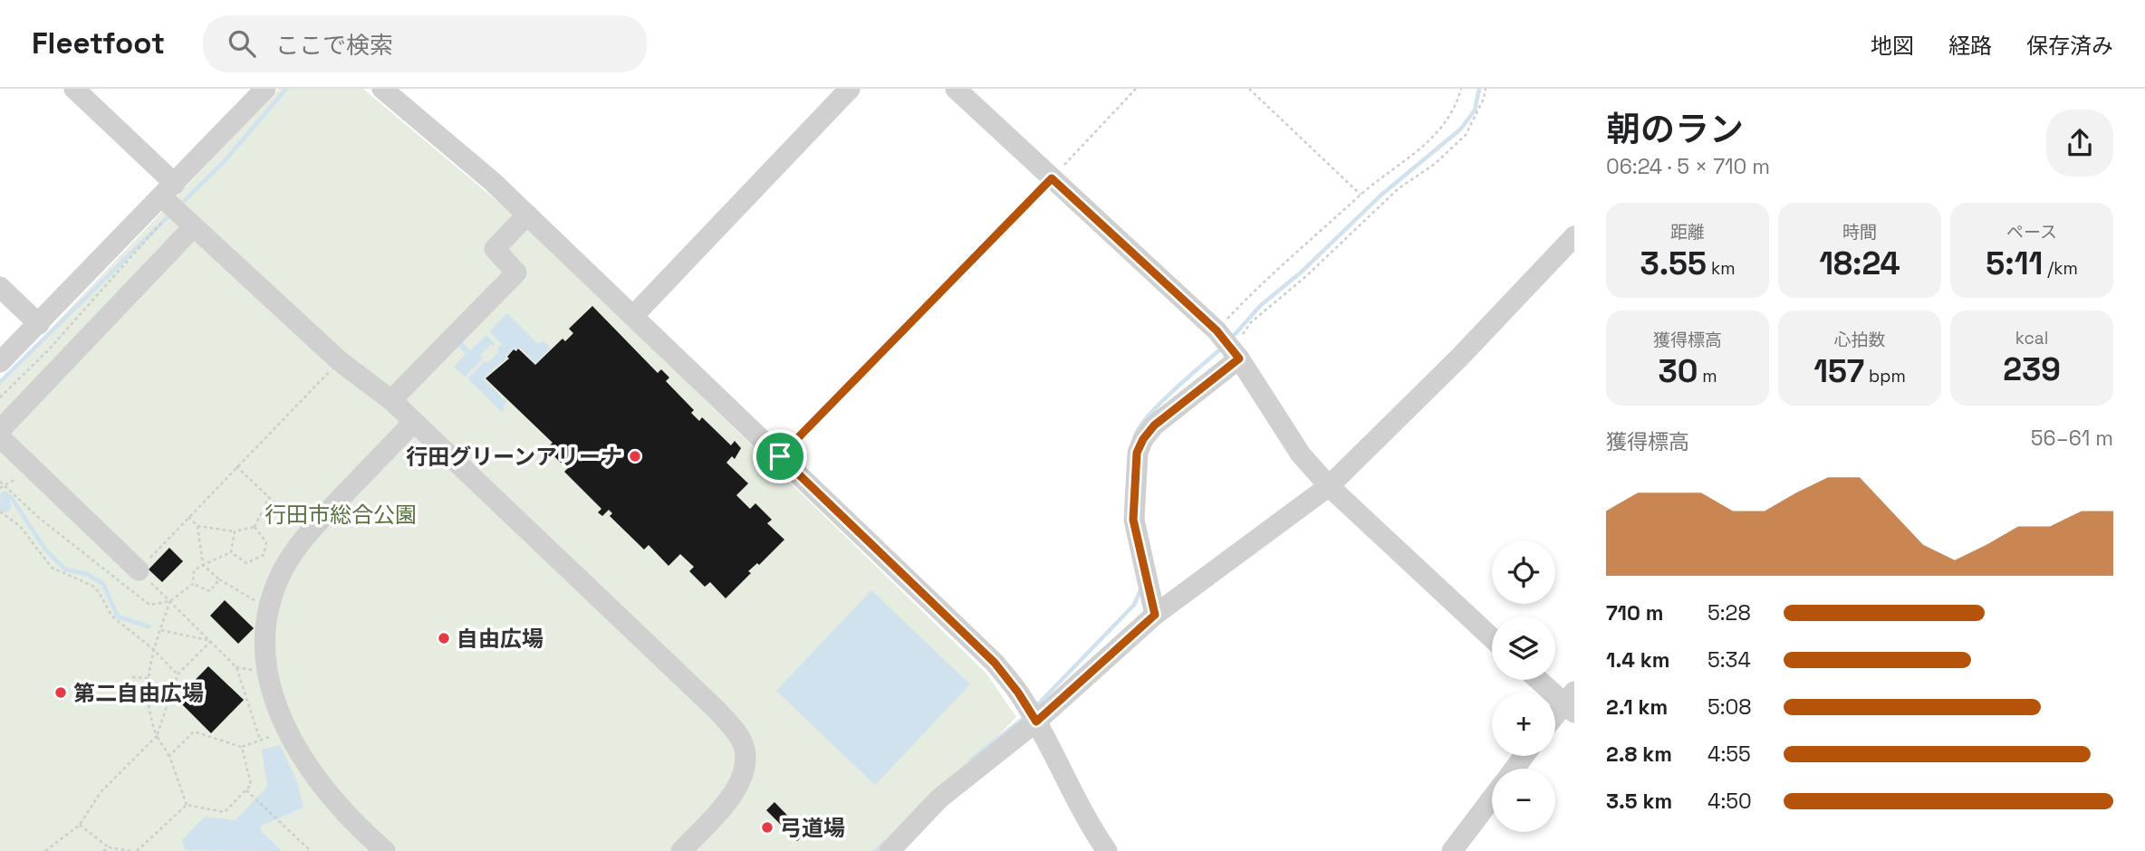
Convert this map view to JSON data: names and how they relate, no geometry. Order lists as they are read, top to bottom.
{
  "parks": ["行田市総合公園"],
  "places": [
    "行田グリーンアリーナ",
    "自由広場",
    "第二自由広場",
    "弓道場"
  ],
  "page": {
    "header": "Fleetfoot",
    "search": "ここで検索",
    "nav": ["地図", "経路", "保存済み"],
    "heading": ["朝のラン", "06:24 · 5 × 710 m"],
    "stats": [
      ["距離", "3.55 km"],
      ["時間", "18:24"],
      ["ペース", "5:11 /km"],
      ["獲得標高", "30 m"],
      ["心拍数", "157 bpm"],
      ["kcal", "239"]
    ],
    "chart": ["獲得標高", "56–61 m"],
    "map_buttons": ["+", "−"],
    "list": [
      {
        "name": "710 m",
        "note": "5:28"
      },
      {
        "name": "1.4 km",
        "note": "5:34"
      },
      {
        "name": "2.1 km",
        "note": "5:08"
      },
      {
        "name": "2.8 km",
        "note": "4:55"
      },
      {
        "name": "3.5 km",
        "note": "4:50"
      }
    ]
  }
}
